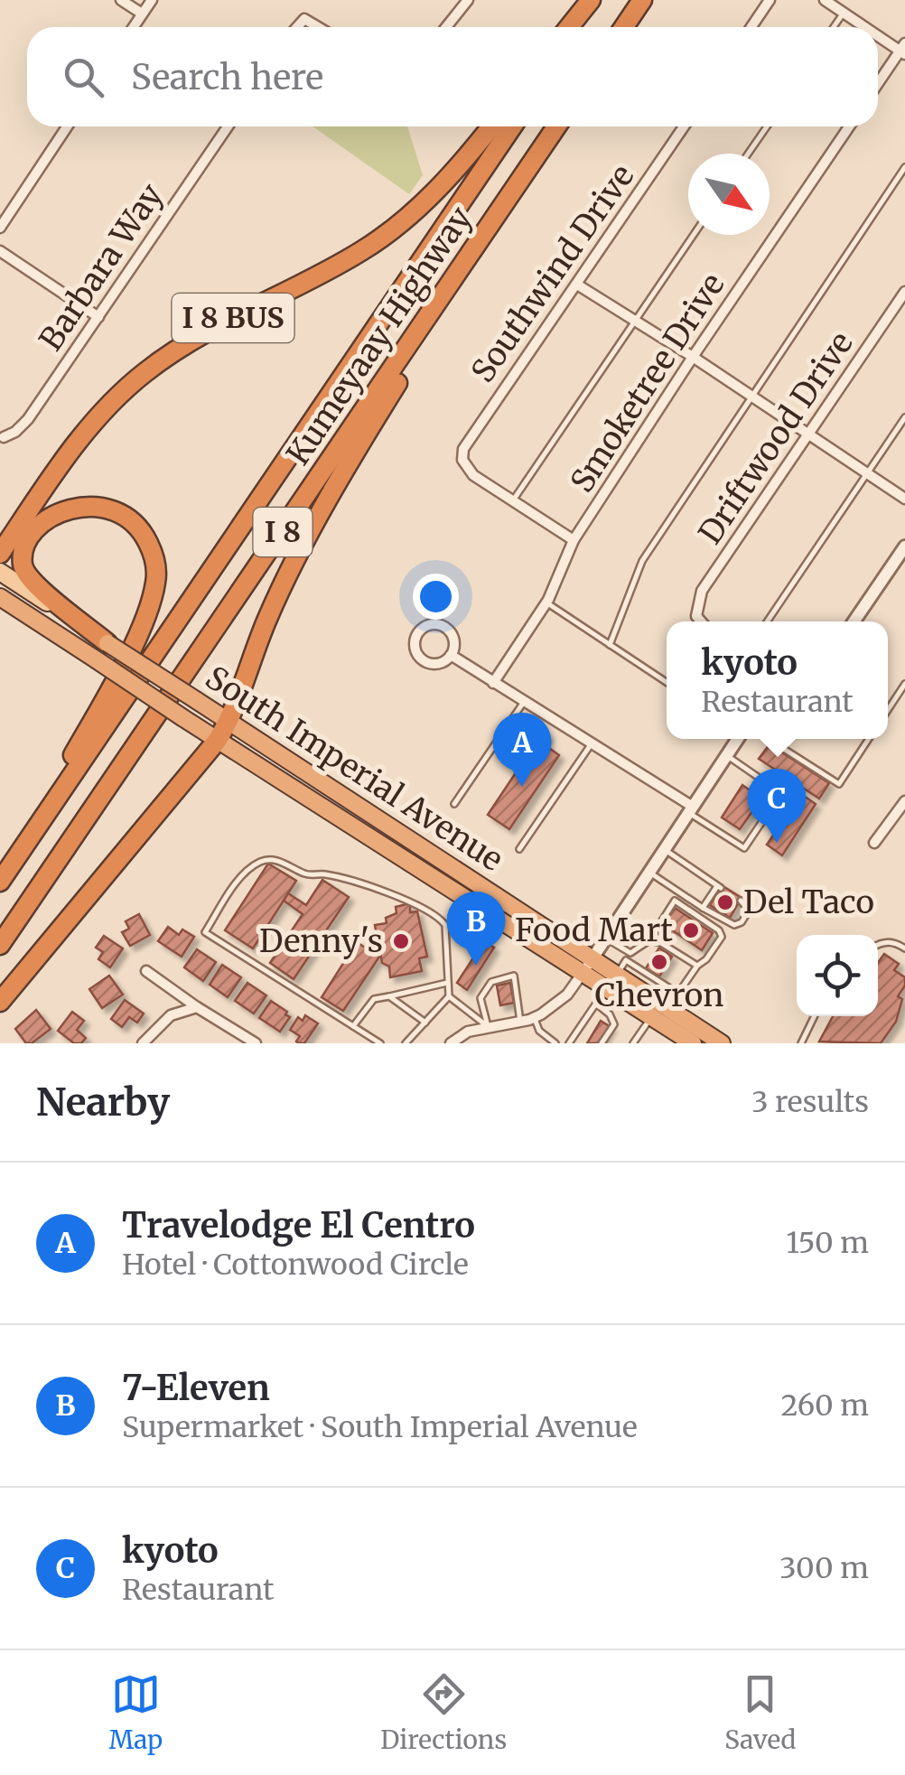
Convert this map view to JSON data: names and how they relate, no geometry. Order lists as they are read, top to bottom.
{
  "streets": {
    "highway": [
      "I 8 BUS",
      "Kumeyaay Highway",
      "I 8",
      "South Imperial Avenue"
    ],
    "street": [
      "Barbara Way",
      "Southwind Drive",
      "Smoketree Drive",
      "Driftwood Drive"
    ]
  },
  "places": [
    "Del Taco",
    "Food Mart",
    "Denny's",
    "Chevron"
  ],
  "north": "bottom right",
  "page": {
    "search": "Search here",
    "popup": ["kyoto", "Restaurant"],
    "pins": ["A", "C", "B"],
    "heading": ["Nearby", "3 results"],
    "list": [
      {
        "mark": "A",
        "name": "Travelodge El Centro",
        "note": "Hotel · Cottonwood Circle",
        "value": "150 m"
      },
      {
        "mark": "B",
        "name": "7-Eleven",
        "note": "Supermarket · South Imperial Avenue",
        "value": "260 m"
      },
      {
        "mark": "C",
        "name": "kyoto",
        "note": "Restaurant",
        "value": "300 m"
      }
    ],
    "nav": ["Map", "Directions", "Saved"]
  }
}
